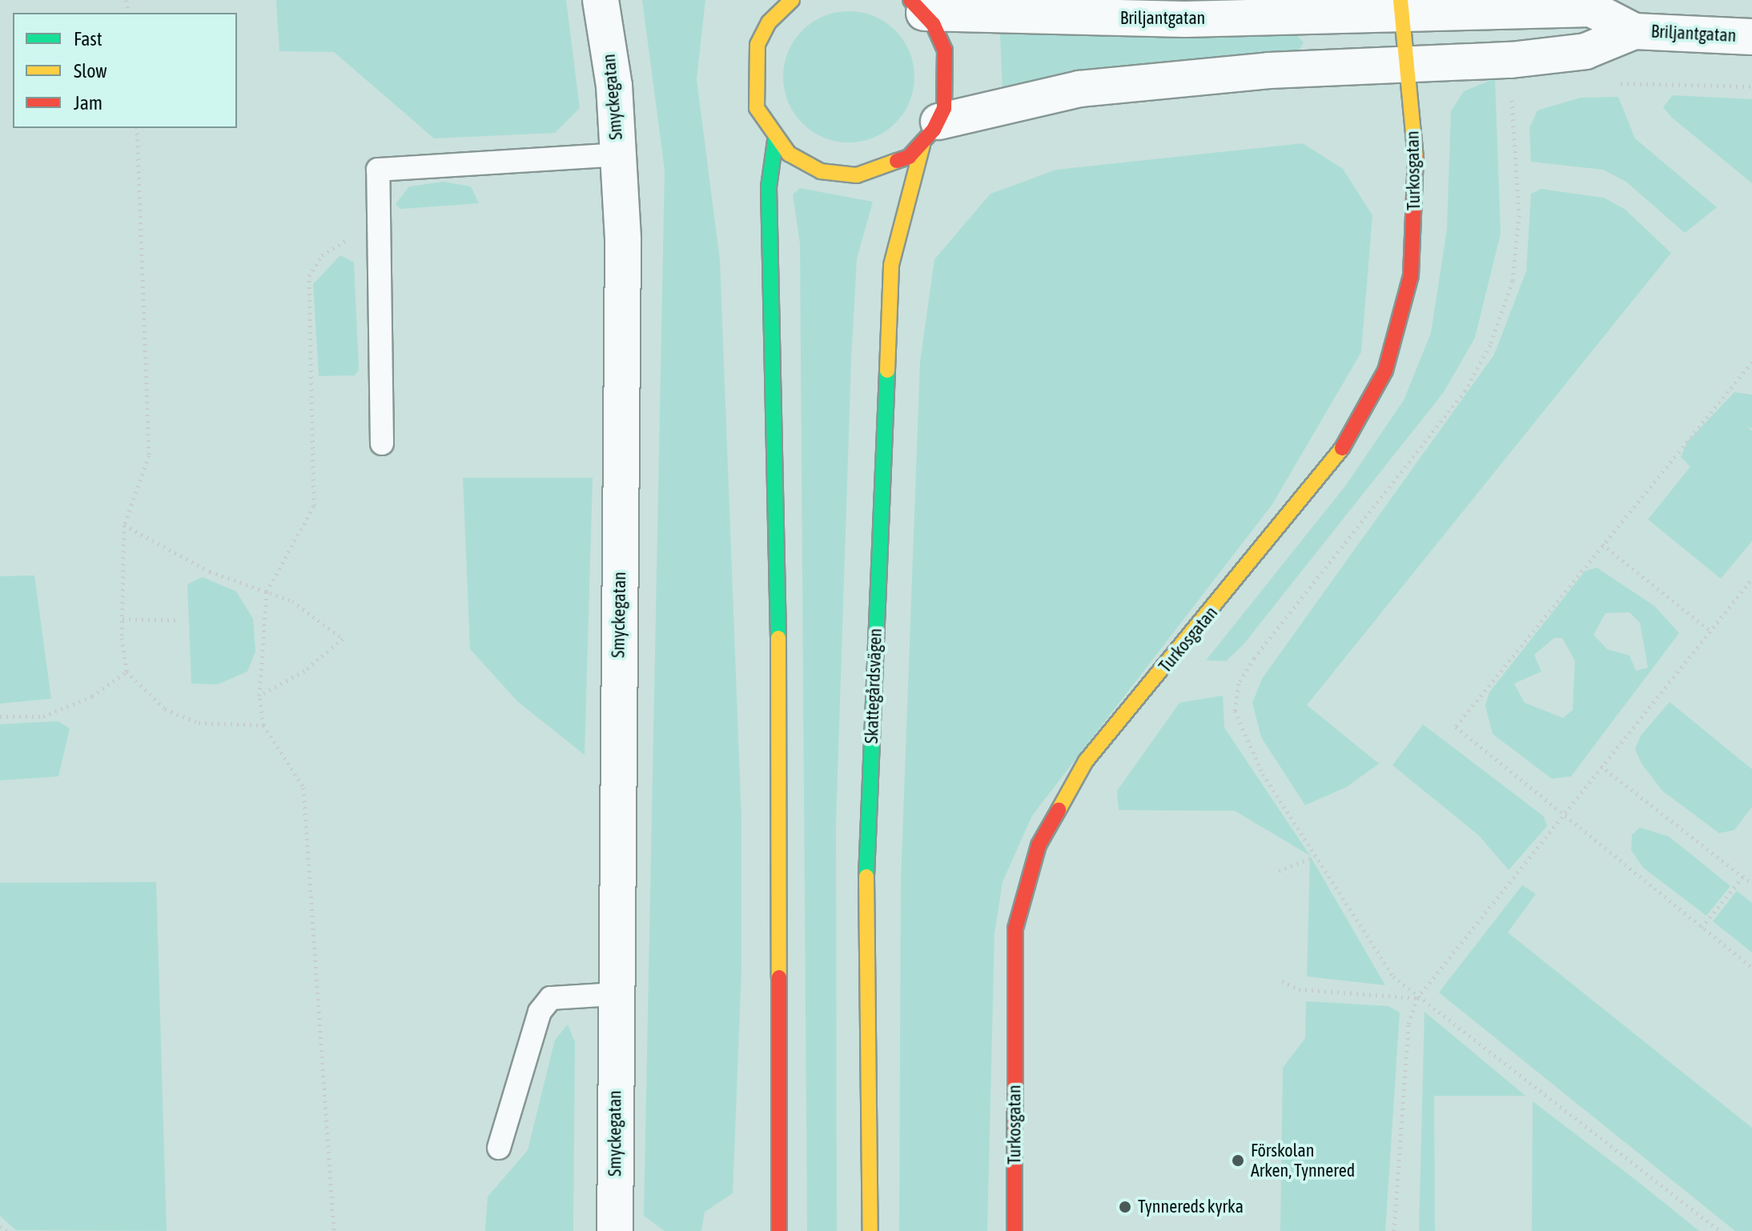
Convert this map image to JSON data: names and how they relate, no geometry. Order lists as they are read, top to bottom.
{
  "streets": {
    "street": [
      "Briljantgatan",
      "Smyckegatan",
      "Turkosgatan",
      "Skattegårdsvägen"
    ]
  },
  "crossings": [
    ["Briljantgatan", "Turkosgatan"],
    ["Briljantgatan", "Skattegårdsvägen"]
  ],
  "places": ["Förskolan Arken, Tynnered", "Tynnereds kyrka"],
  "legend": ["Fast", "Slow", "Jam"]
}
